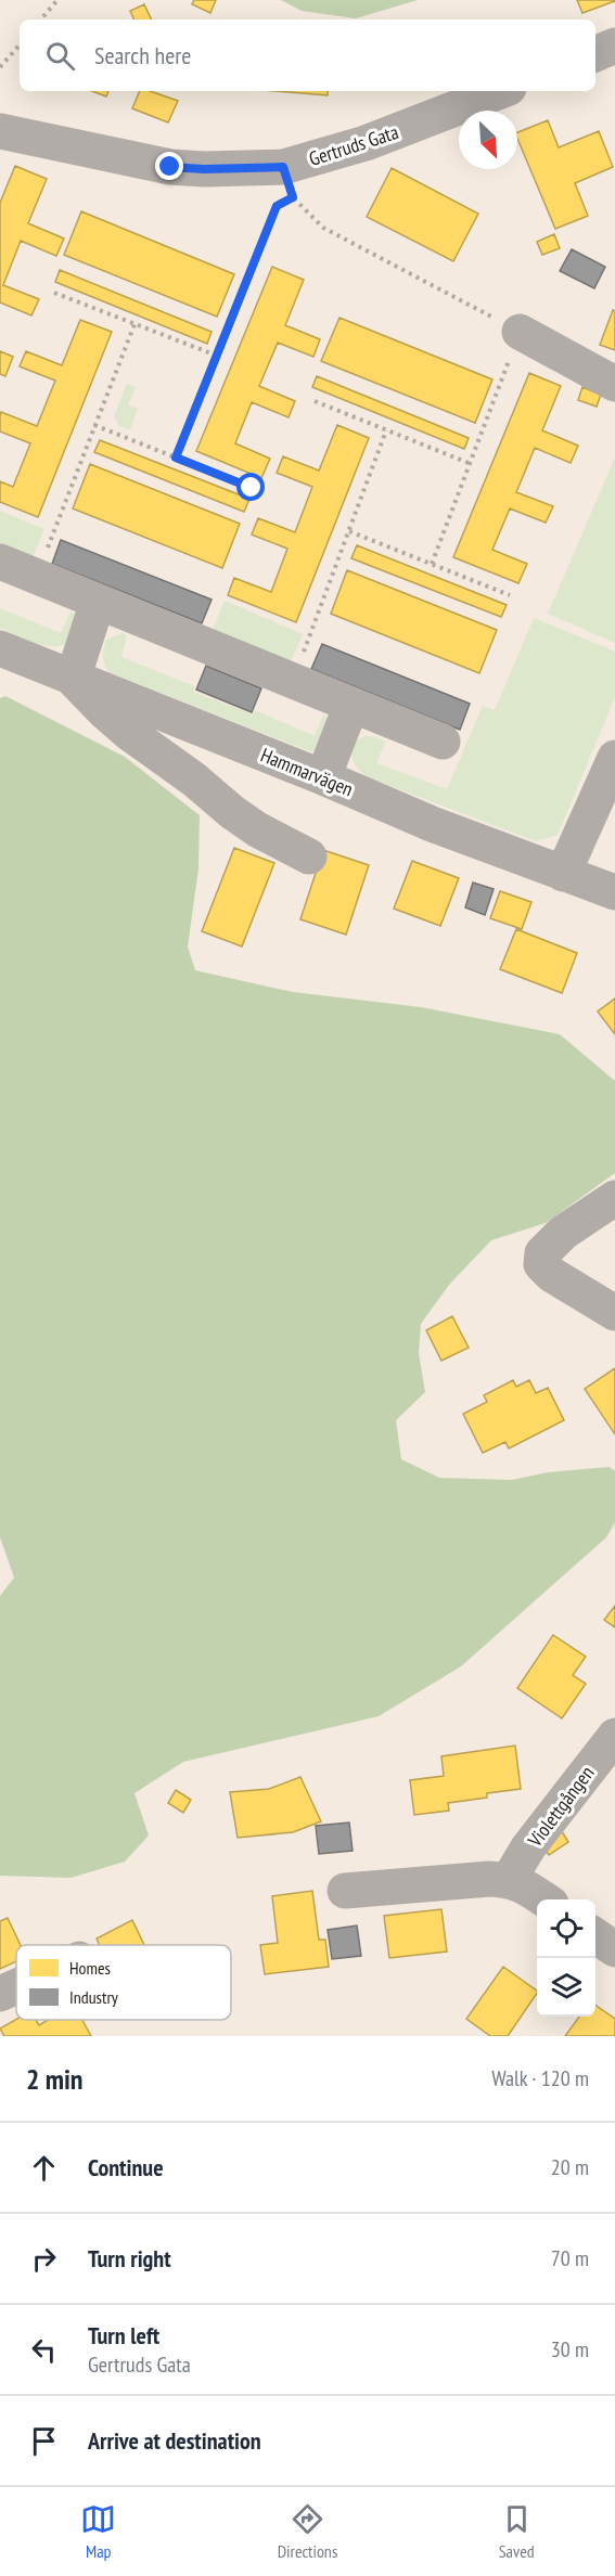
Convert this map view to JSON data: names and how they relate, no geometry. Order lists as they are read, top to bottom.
{
  "streets": {
    "street": ["Gertruds Gata", "Hammarvägen", "Violettgången"]
  },
  "legend": ["Homes", "Industry"],
  "north": "bottom right",
  "page": {
    "search": "Search here",
    "heading": ["2 min", "Walk · 120 m"],
    "list": [
      ["Continue", "20 m"],
      ["Turn right", "70 m"],
      ["Turn left", "Gertruds Gata", "30 m"],
      "Arrive at destination"
    ],
    "nav": ["Map", "Directions", "Saved"]
  }
}
